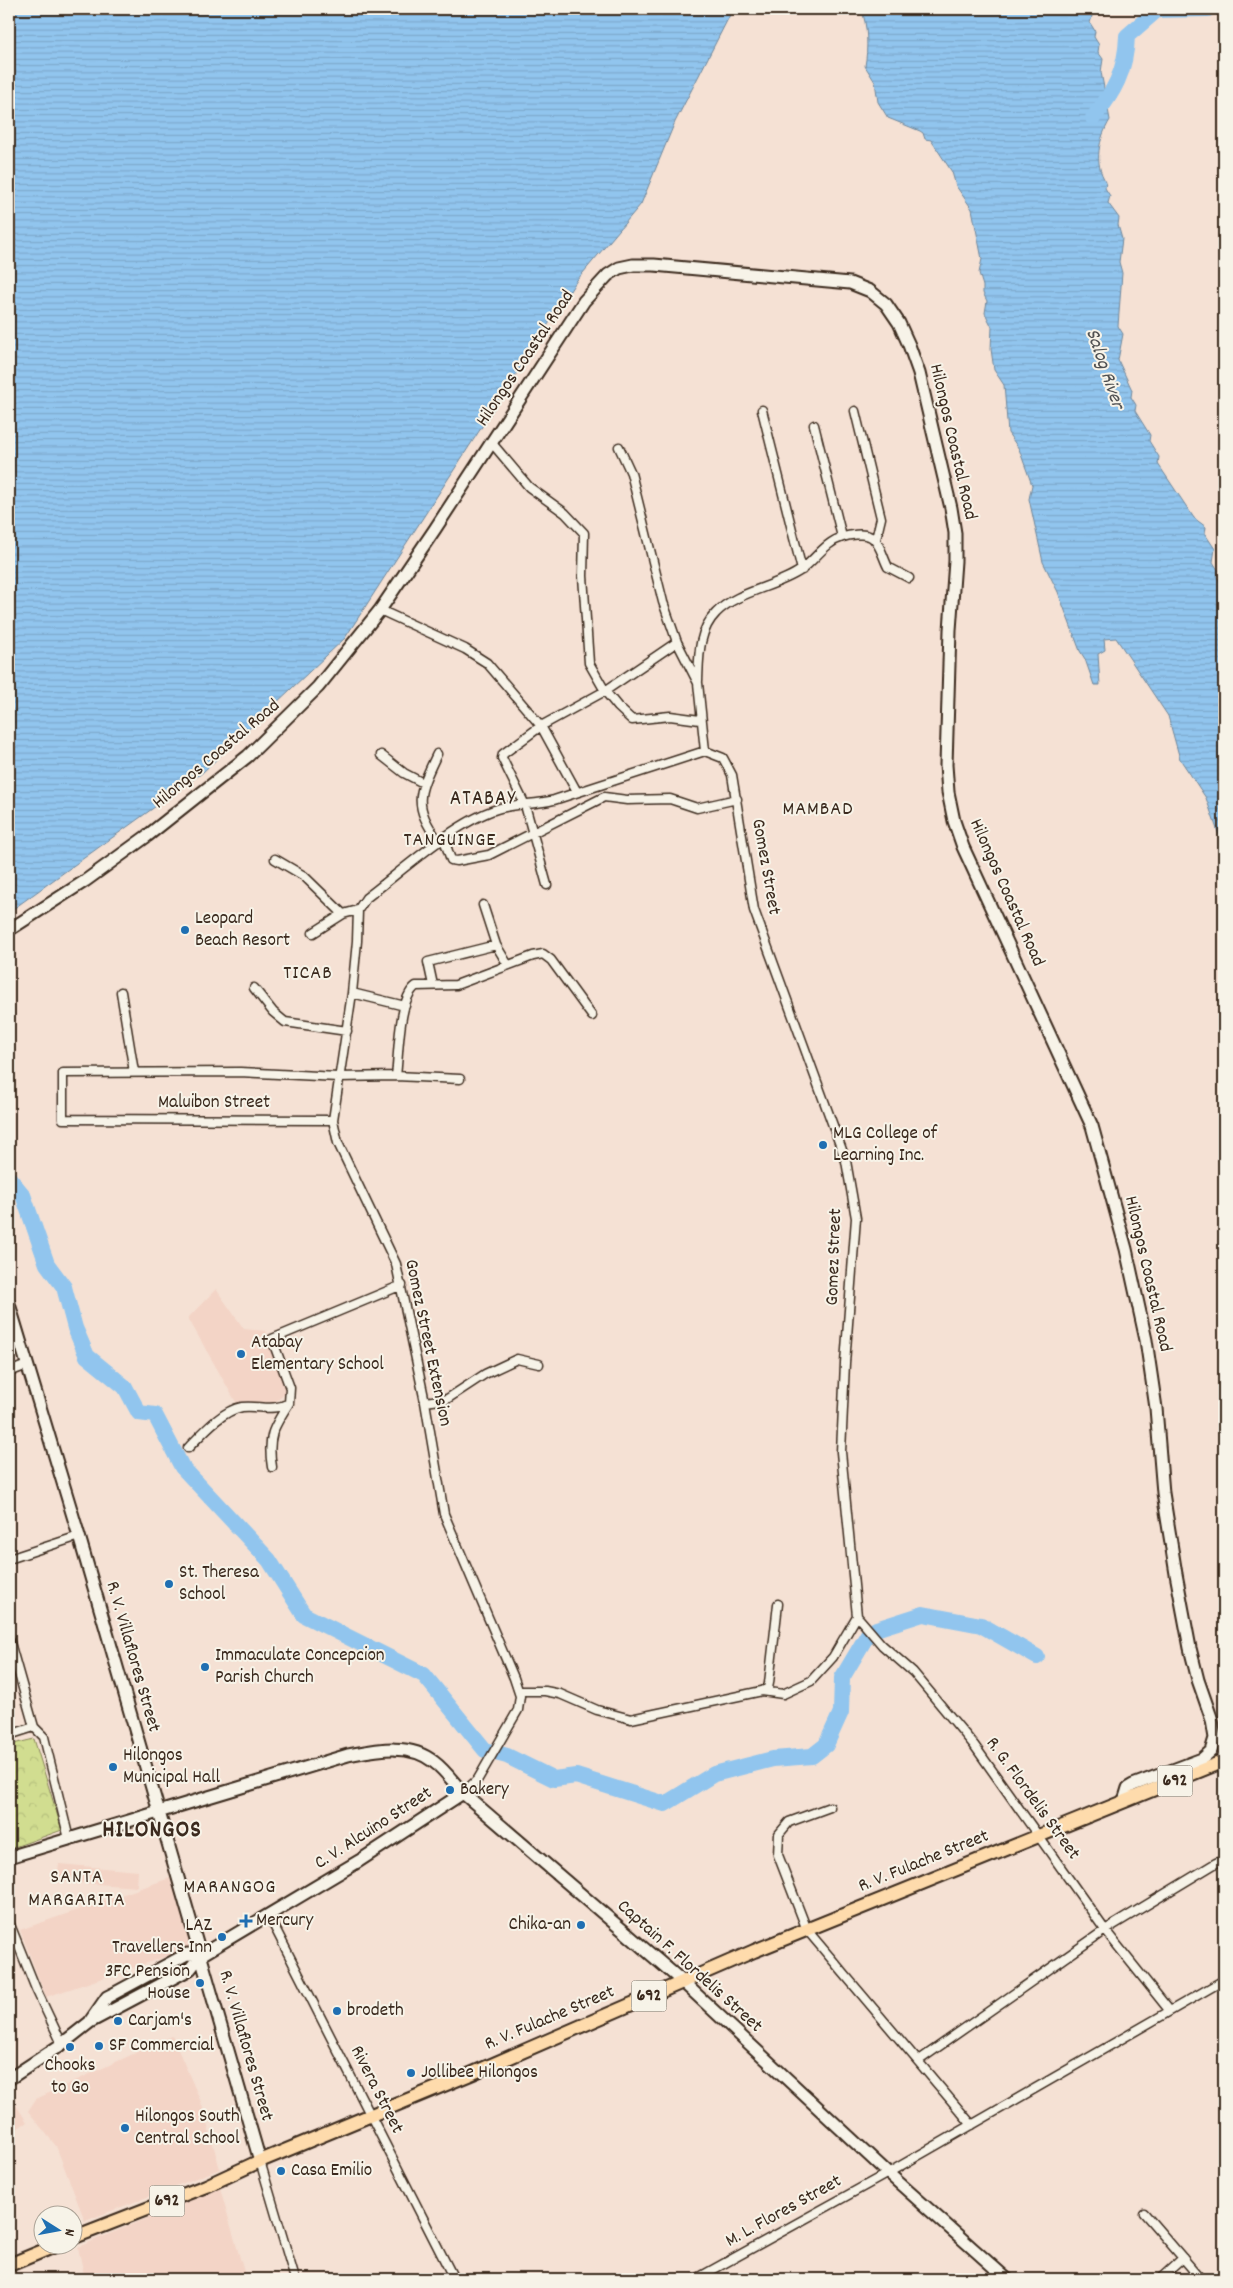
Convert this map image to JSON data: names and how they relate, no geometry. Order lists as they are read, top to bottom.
{
  "streets": {
    "main road": ["692", "R. V. Fulache Street"],
    "street": [
      "Hilongos Coastal Road",
      "Gomez Street",
      "Maluibon Street",
      "Gomez Street Extension",
      "R. V. Villaflores Street",
      "R. G. Flordelis Street",
      "C. V. Alcuino Street",
      "Captain F. Flordelis Street",
      "Rivera Street",
      "M. L. Flores Street"
    ]
  },
  "crossings": [
    ["Hilongos Coastal Road", "692"],
    ["Hilongos Coastal Road", "R. V. Fulache Street"],
    ["Gomez Street", "R. G. Flordelis Street"],
    ["Maluibon Street", "Gomez Street Extension"],
    ["Gomez Street Extension", "C. V. Alcuino Street"],
    ["R. V. Villaflores Street", "C. V. Alcuino Street"],
    ["R. V. Villaflores Street", "R. V. Fulache Street"],
    ["R. V. Villaflores Street", "Captain F. Flordelis Street"],
    ["692", "R. V. Fulache Street"],
    ["R. G. Flordelis Street", "R. V. Fulache Street"],
    ["R. G. Flordelis Street", "M. L. Flores Street"],
    ["C. V. Alcuino Street", "Captain F. Flordelis Street"],
    ["C. V. Alcuino Street", "Rivera Street"],
    ["R. V. Fulache Street", "Captain F. Flordelis Street"],
    ["R. V. Fulache Street", "Rivera Street"],
    ["Captain F. Flordelis Street", "M. L. Flores Street"]
  ],
  "districts": [
    "ATABAY",
    "MAMBAD",
    "TANGUINGE",
    "TICAB",
    "HILONGOS",
    "SANTA MARGARITA",
    "MARANGOG"
  ],
  "water": ["Salog River"],
  "places": {
    "other": [
      "Leopard Beach Resort",
      "MLG College of Learning Inc.",
      "Atabay Elementary School",
      "St. Theresa School",
      "Immaculate Concepcion Parish Church",
      "Hilongos Municipal Hall",
      "Bakery",
      "Chika-an",
      "LAZ Travellers Inn",
      "3FC Pension House",
      "brodeth",
      "Carjam's",
      "SF Commercial",
      "Chooks to Go",
      "Jollibee Hilongos",
      "Hilongos South Central School",
      "Casa Emilio"
    ],
    "health": ["Mercury"]
  },
  "north": "right"
}
